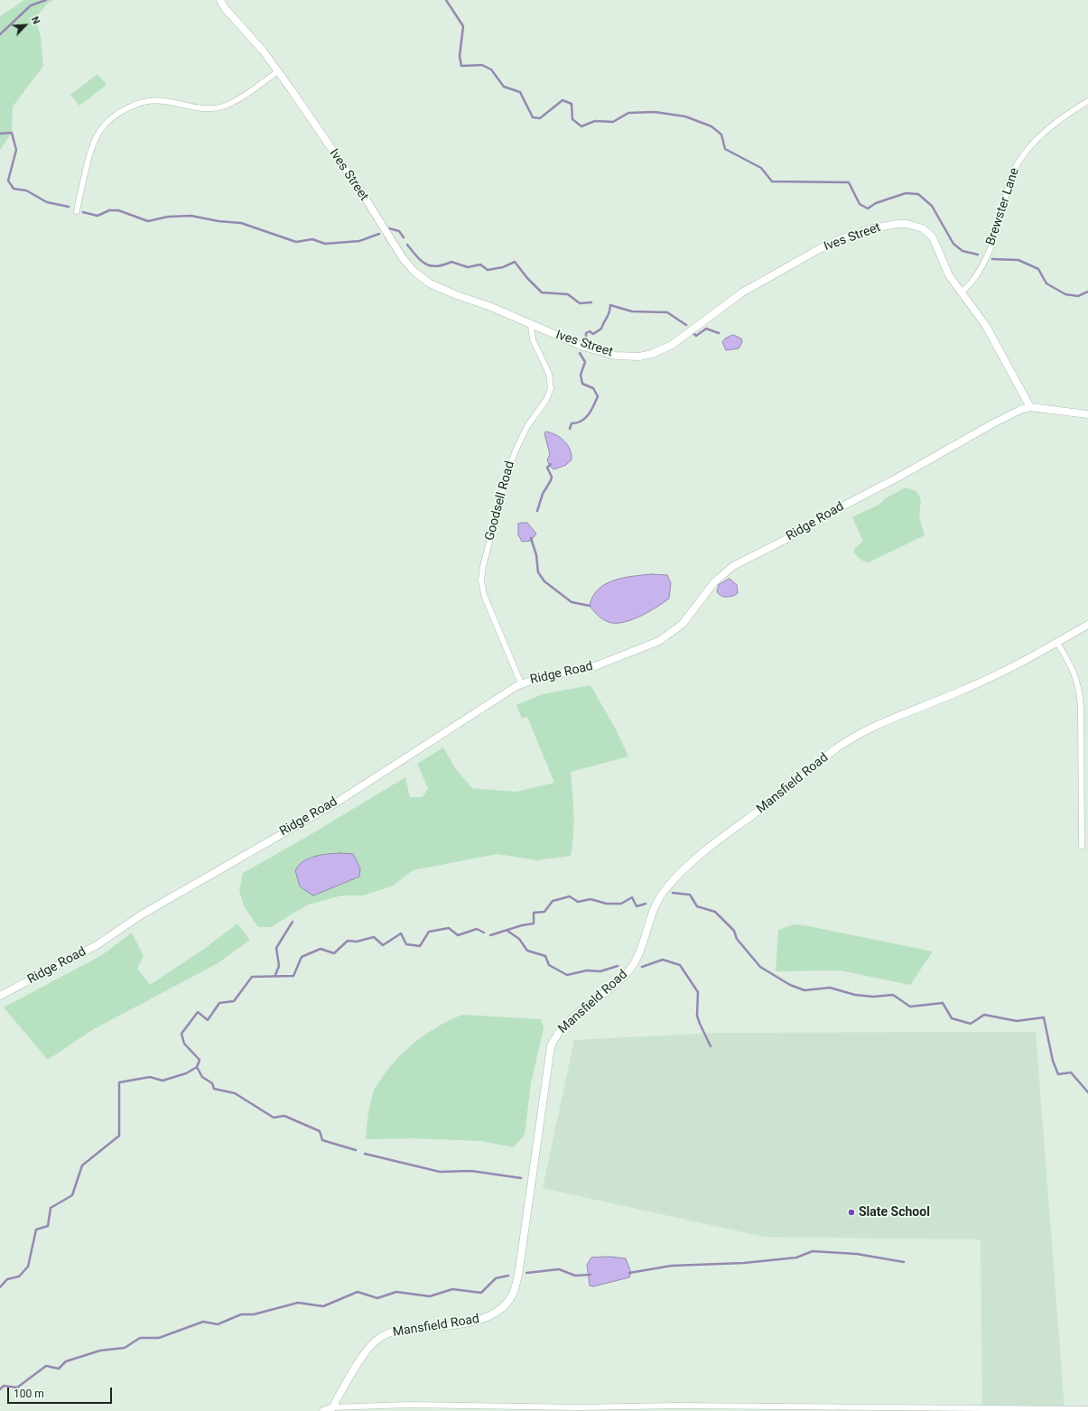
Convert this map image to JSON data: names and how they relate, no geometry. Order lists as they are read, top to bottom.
{
  "streets": {
    "street": [
      "Ives Street",
      "Brewster Lane",
      "Goodsell Road",
      "Ridge Road",
      "Mansfield Road"
    ]
  },
  "crossings": [
    ["Ives Street", "Brewster Lane"],
    ["Ives Street", "Goodsell Road"],
    ["Ives Street", "Ridge Road"],
    ["Goodsell Road", "Ridge Road"]
  ],
  "places": ["Slate School"],
  "scale_bar": "100 m",
  "north": "top right"
}
